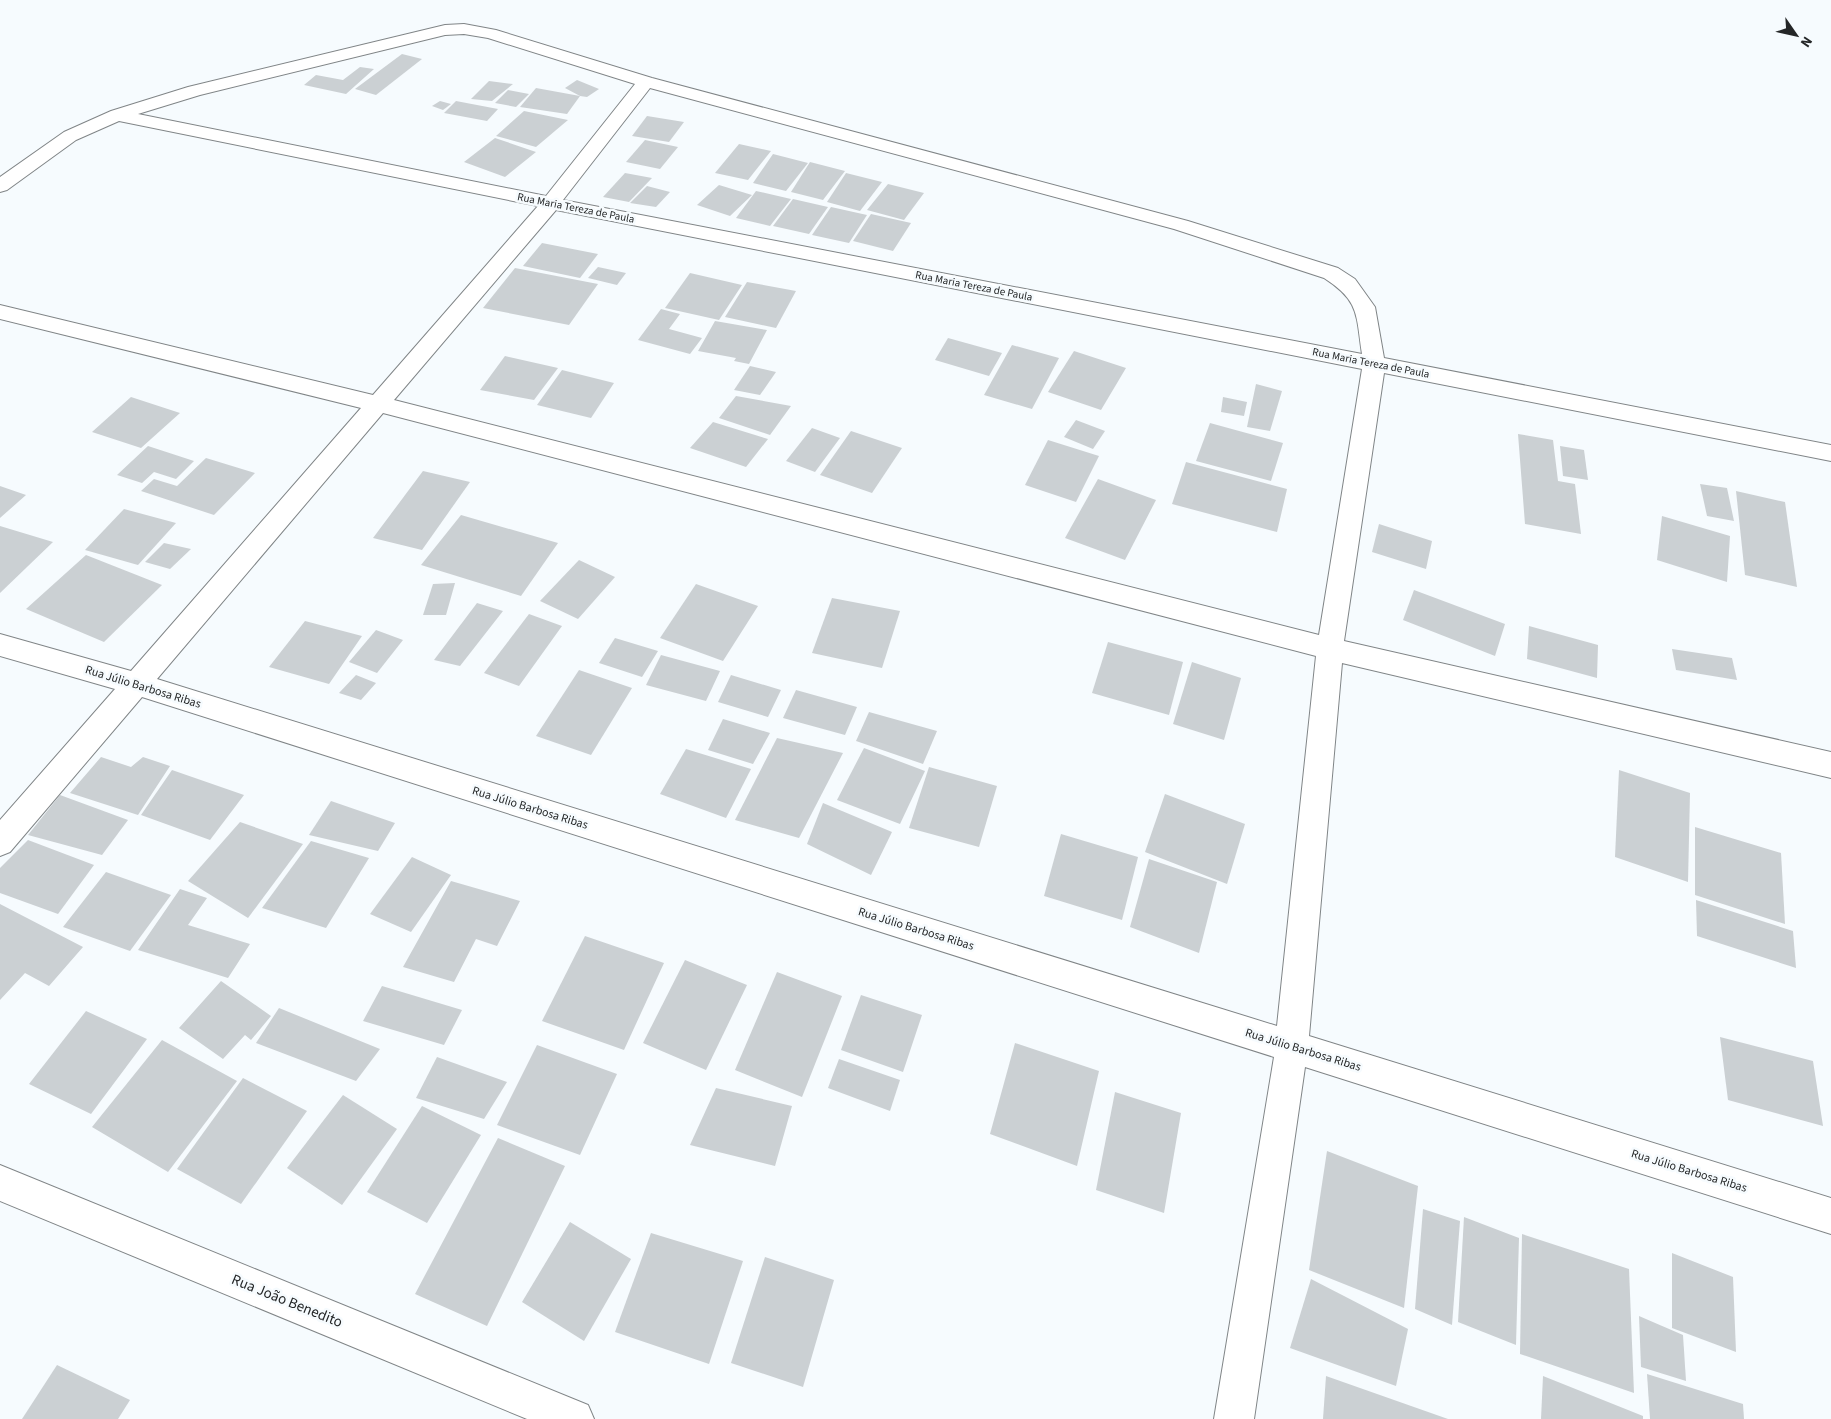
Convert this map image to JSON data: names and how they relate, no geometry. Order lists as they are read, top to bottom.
{
  "streets": {
    "street": ["Rua Maria Tereza de Paula", "Rua Júlio Barbosa Ribas", "Rua João Benedito"]
  },
  "north": "bottom right"
}
